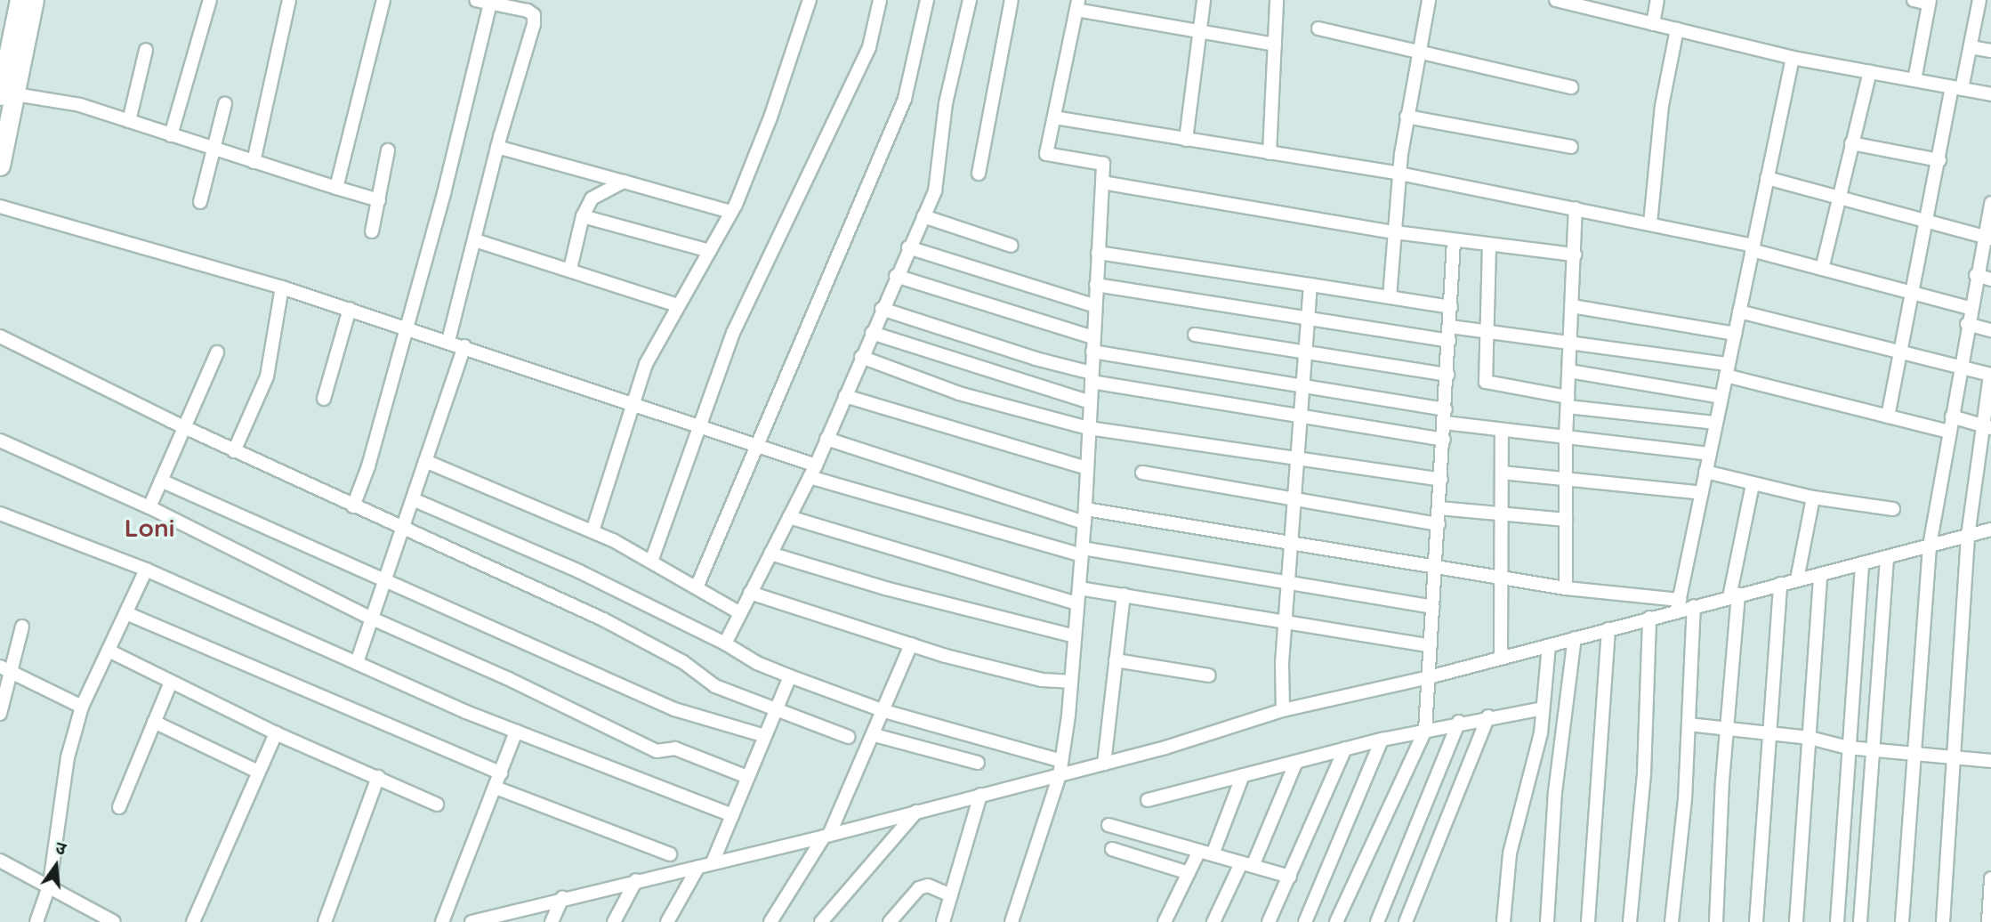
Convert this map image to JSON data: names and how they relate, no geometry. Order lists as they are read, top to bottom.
{
  "districts": ["Loni"],
  "north": "top"
}
